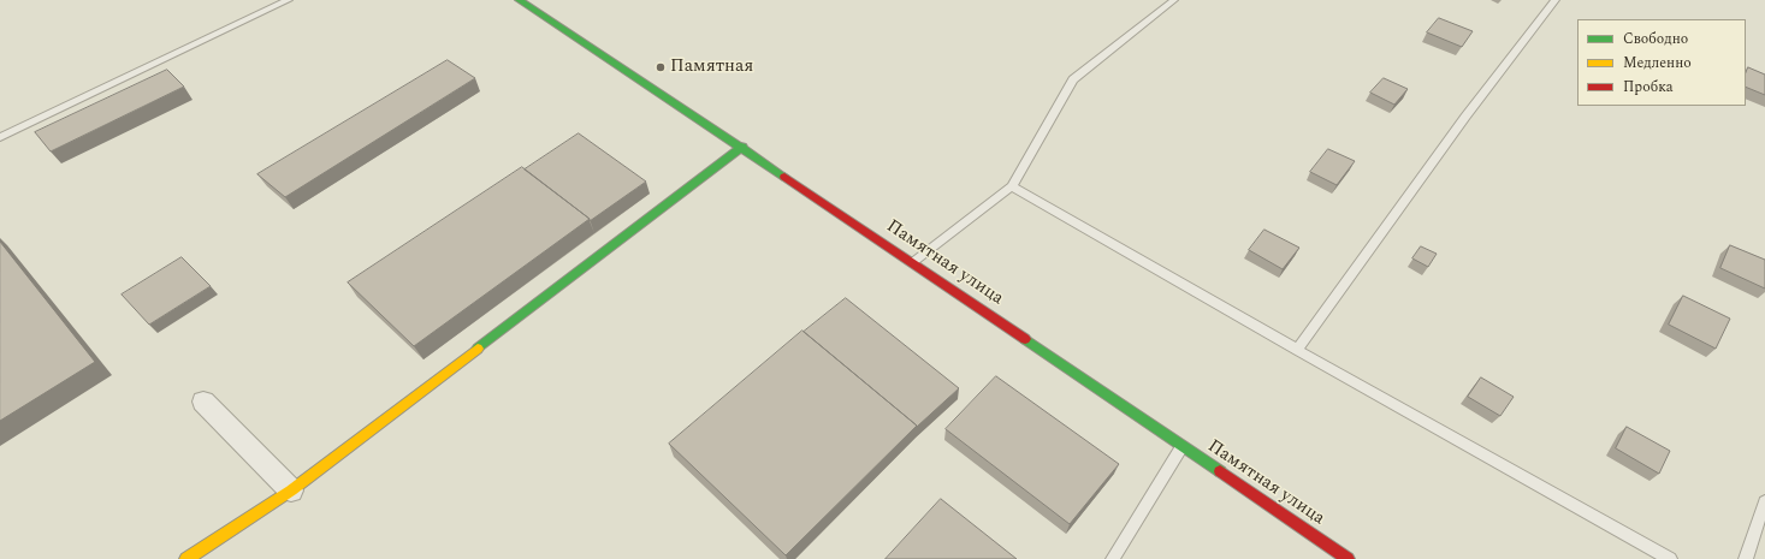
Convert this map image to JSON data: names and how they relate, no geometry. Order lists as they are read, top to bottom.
{
  "streets": {
    "street": ["Памятная улица"]
  },
  "places": ["Памятная"],
  "legend": ["Свободно", "Медленно", "Пробка"]
}
